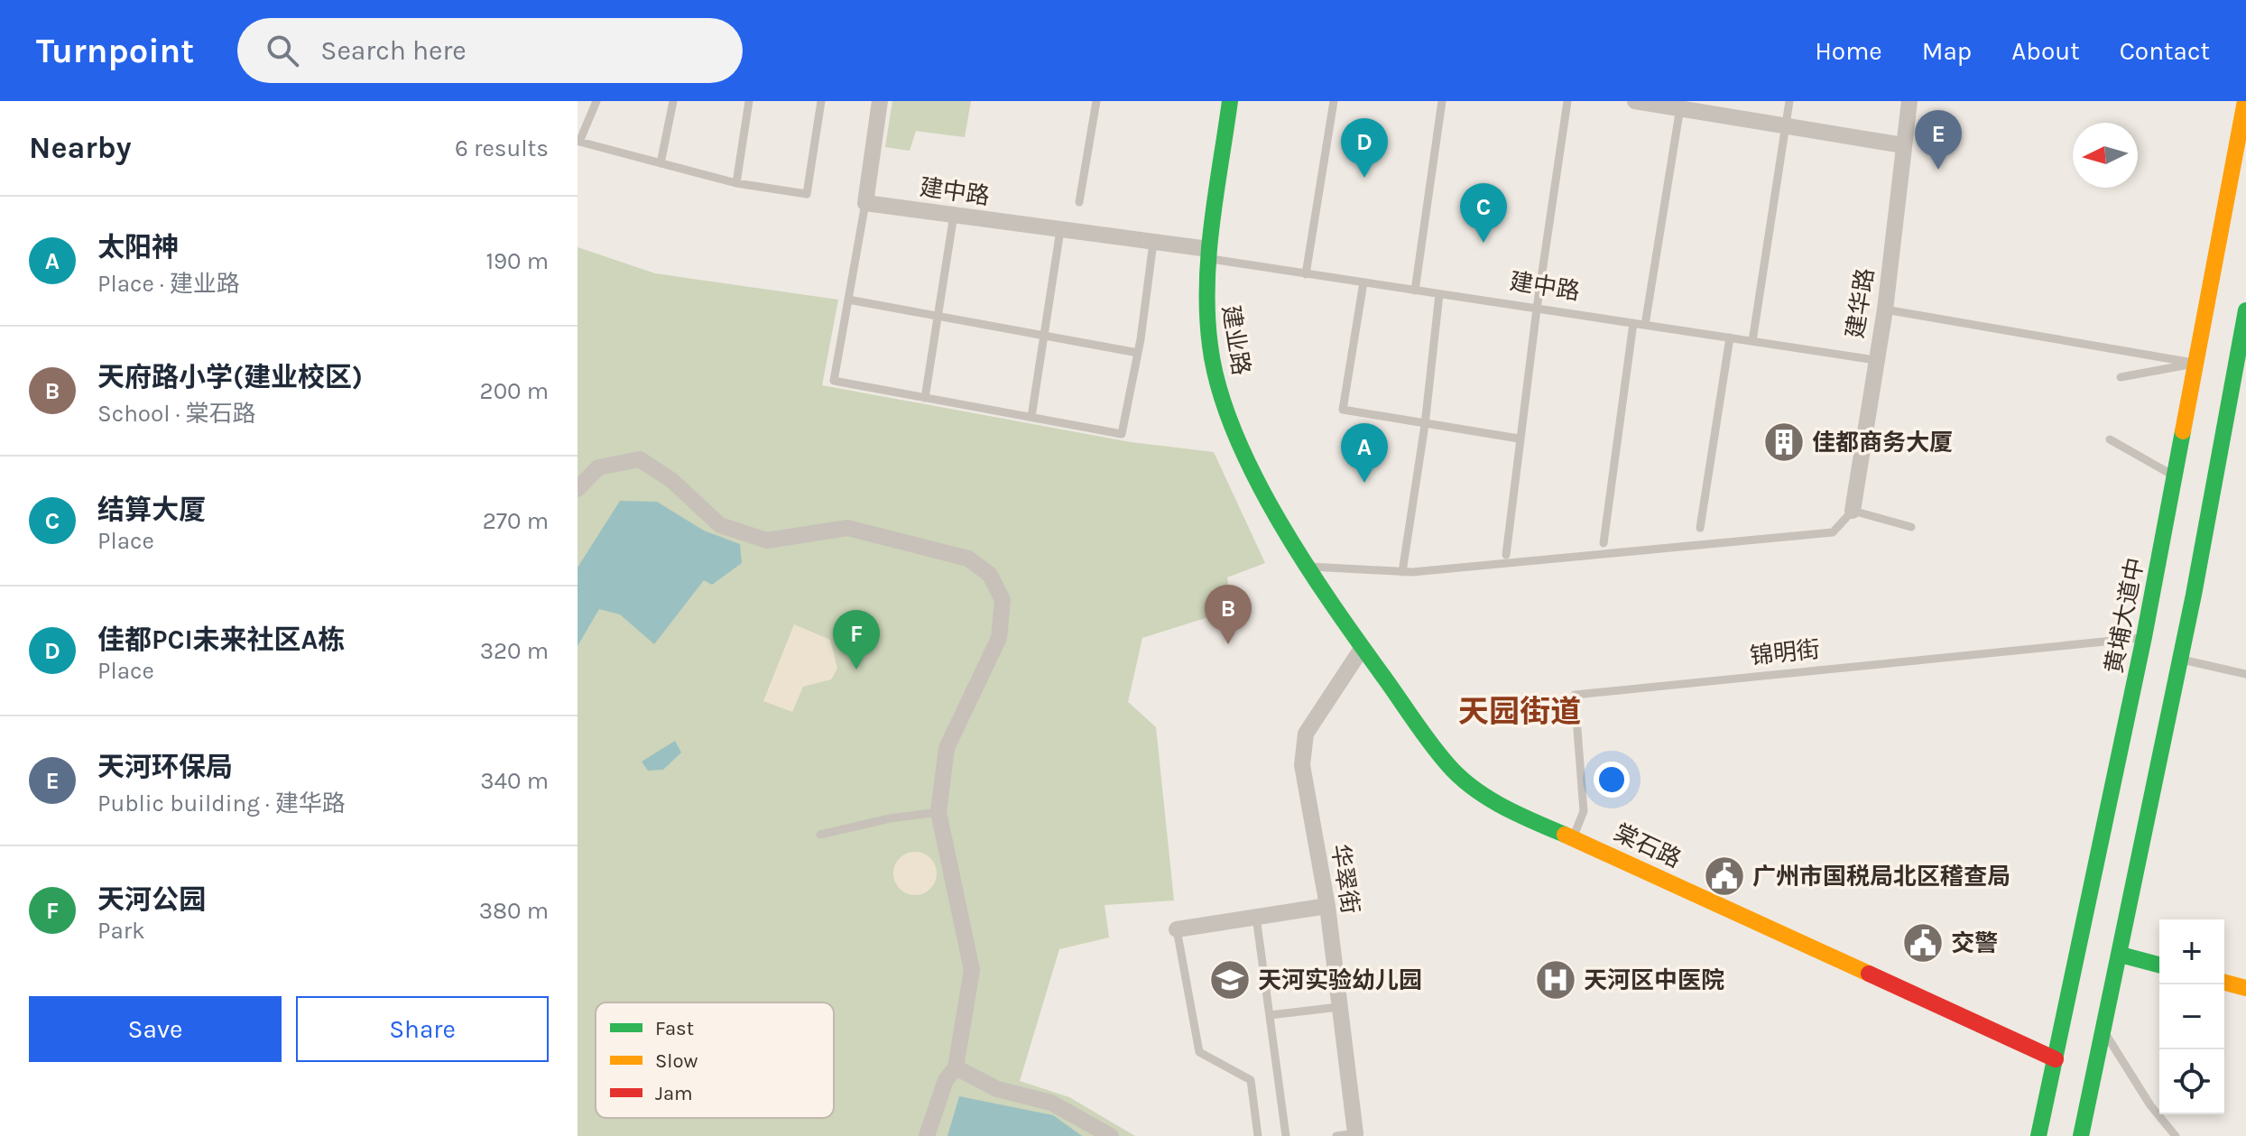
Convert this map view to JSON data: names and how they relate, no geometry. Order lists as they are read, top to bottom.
{
  "streets": {
    "main road": ["建业路", "黄埔大道中", "棠石路"],
    "street": ["建中路", "建华路", "华翠街"],
    "lane": ["锦明街"]
  },
  "crossings": [
    ["建中路", "建华路"],
    ["建中路", "建业路"],
    ["建业路", "棠石路"],
    ["黄埔大道中", "锦明街"],
    ["黄埔大道中", "棠石路"],
    ["锦明街", "棠石路"],
    ["棠石路", "华翠街"]
  ],
  "districts": ["天园街道"],
  "places": {
    "building": ["佳都商务大厦"],
    "public building": ["广州市国税局北区稽查局", "交警"],
    "school or university": ["天河实验幼儿园"],
    "hospital": ["天河区中医院"]
  },
  "legend": ["Fast", "Slow", "Jam"],
  "north": "left",
  "page": {
    "header": "Turnpoint",
    "search": "Search here",
    "nav": [
      "Home",
      "Map",
      "About",
      "Contact"
    ],
    "heading": ["Nearby", "6 results"],
    "pins": [
      "E",
      "D",
      "C",
      "A",
      "B",
      "F"
    ],
    "list": [
      {
        "mark": "A",
        "name": "太阳神",
        "note": "Place · 建业路",
        "value": "190 m"
      },
      {
        "mark": "B",
        "name": "天府路小学(建业校区)",
        "note": "School · 棠石路",
        "value": "200 m"
      },
      {
        "mark": "C",
        "name": "结算大厦",
        "note": "Place",
        "value": "270 m"
      },
      {
        "mark": "D",
        "name": "佳都PCI未来社区A栋",
        "note": "Place",
        "value": "320 m"
      },
      {
        "mark": "E",
        "name": "天河环保局",
        "note": "Public building · 建华路",
        "value": "340 m"
      },
      {
        "mark": "F",
        "name": "天河公园",
        "note": "Park",
        "value": "380 m"
      }
    ],
    "map_buttons": ["+", "−"],
    "buttons": ["Save", "Share"]
  }
}
